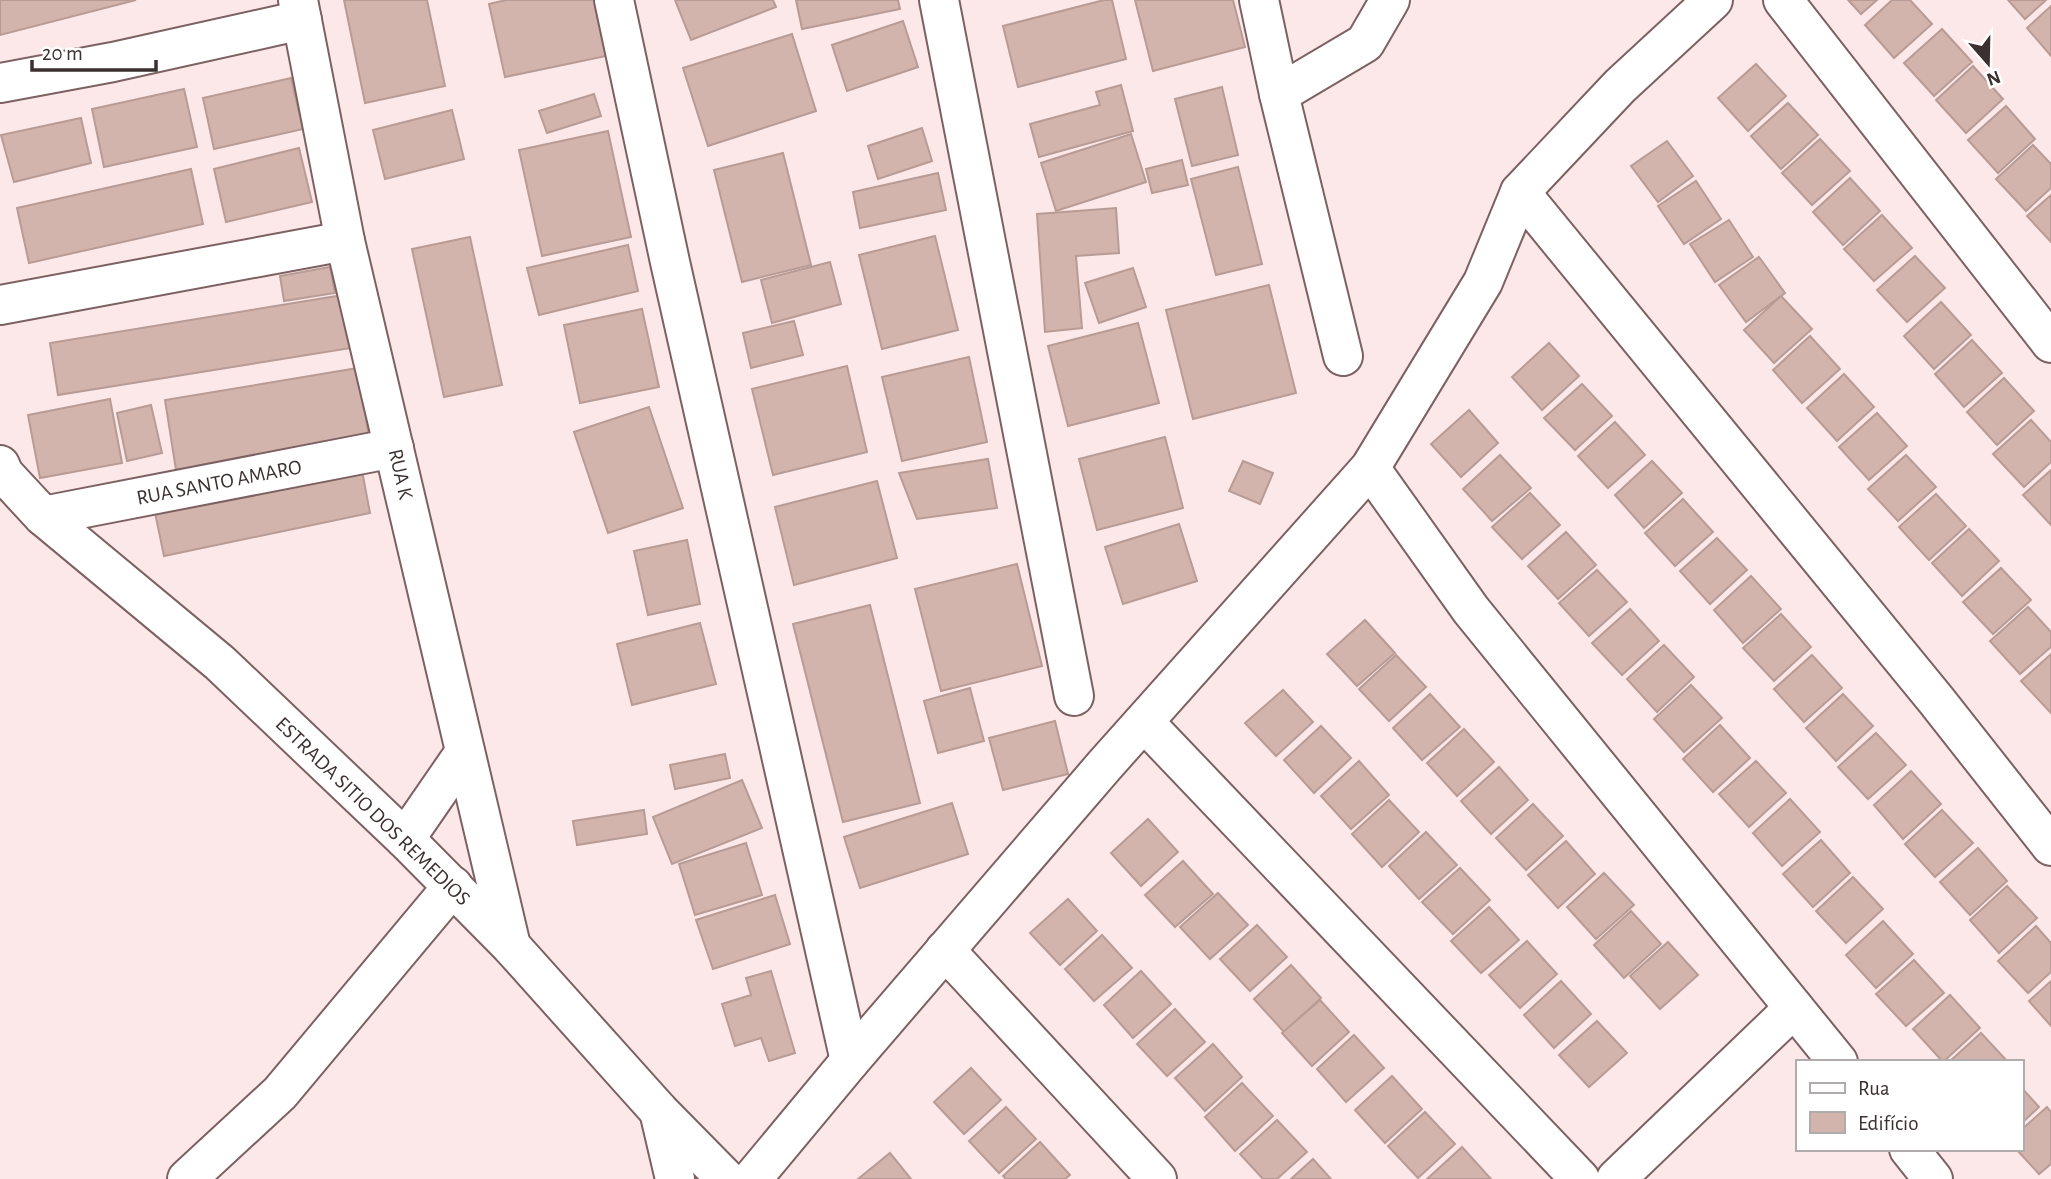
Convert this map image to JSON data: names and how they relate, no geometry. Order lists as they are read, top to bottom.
{
  "streets": {
    "street": ["RUA K", "RUA SANTO AMARO", "ESTRADA SITIO DOS REMEDIOS"]
  },
  "crossings": [
    ["RUA K", "RUA SANTO AMARO"],
    ["RUA K", "ESTRADA SITIO DOS REMEDIOS"],
    ["RUA SANTO AMARO", "ESTRADA SITIO DOS REMEDIOS"]
  ],
  "legend": ["Rua", "Edifício"],
  "scale_bar": "20 m",
  "north": "bottom"
}
